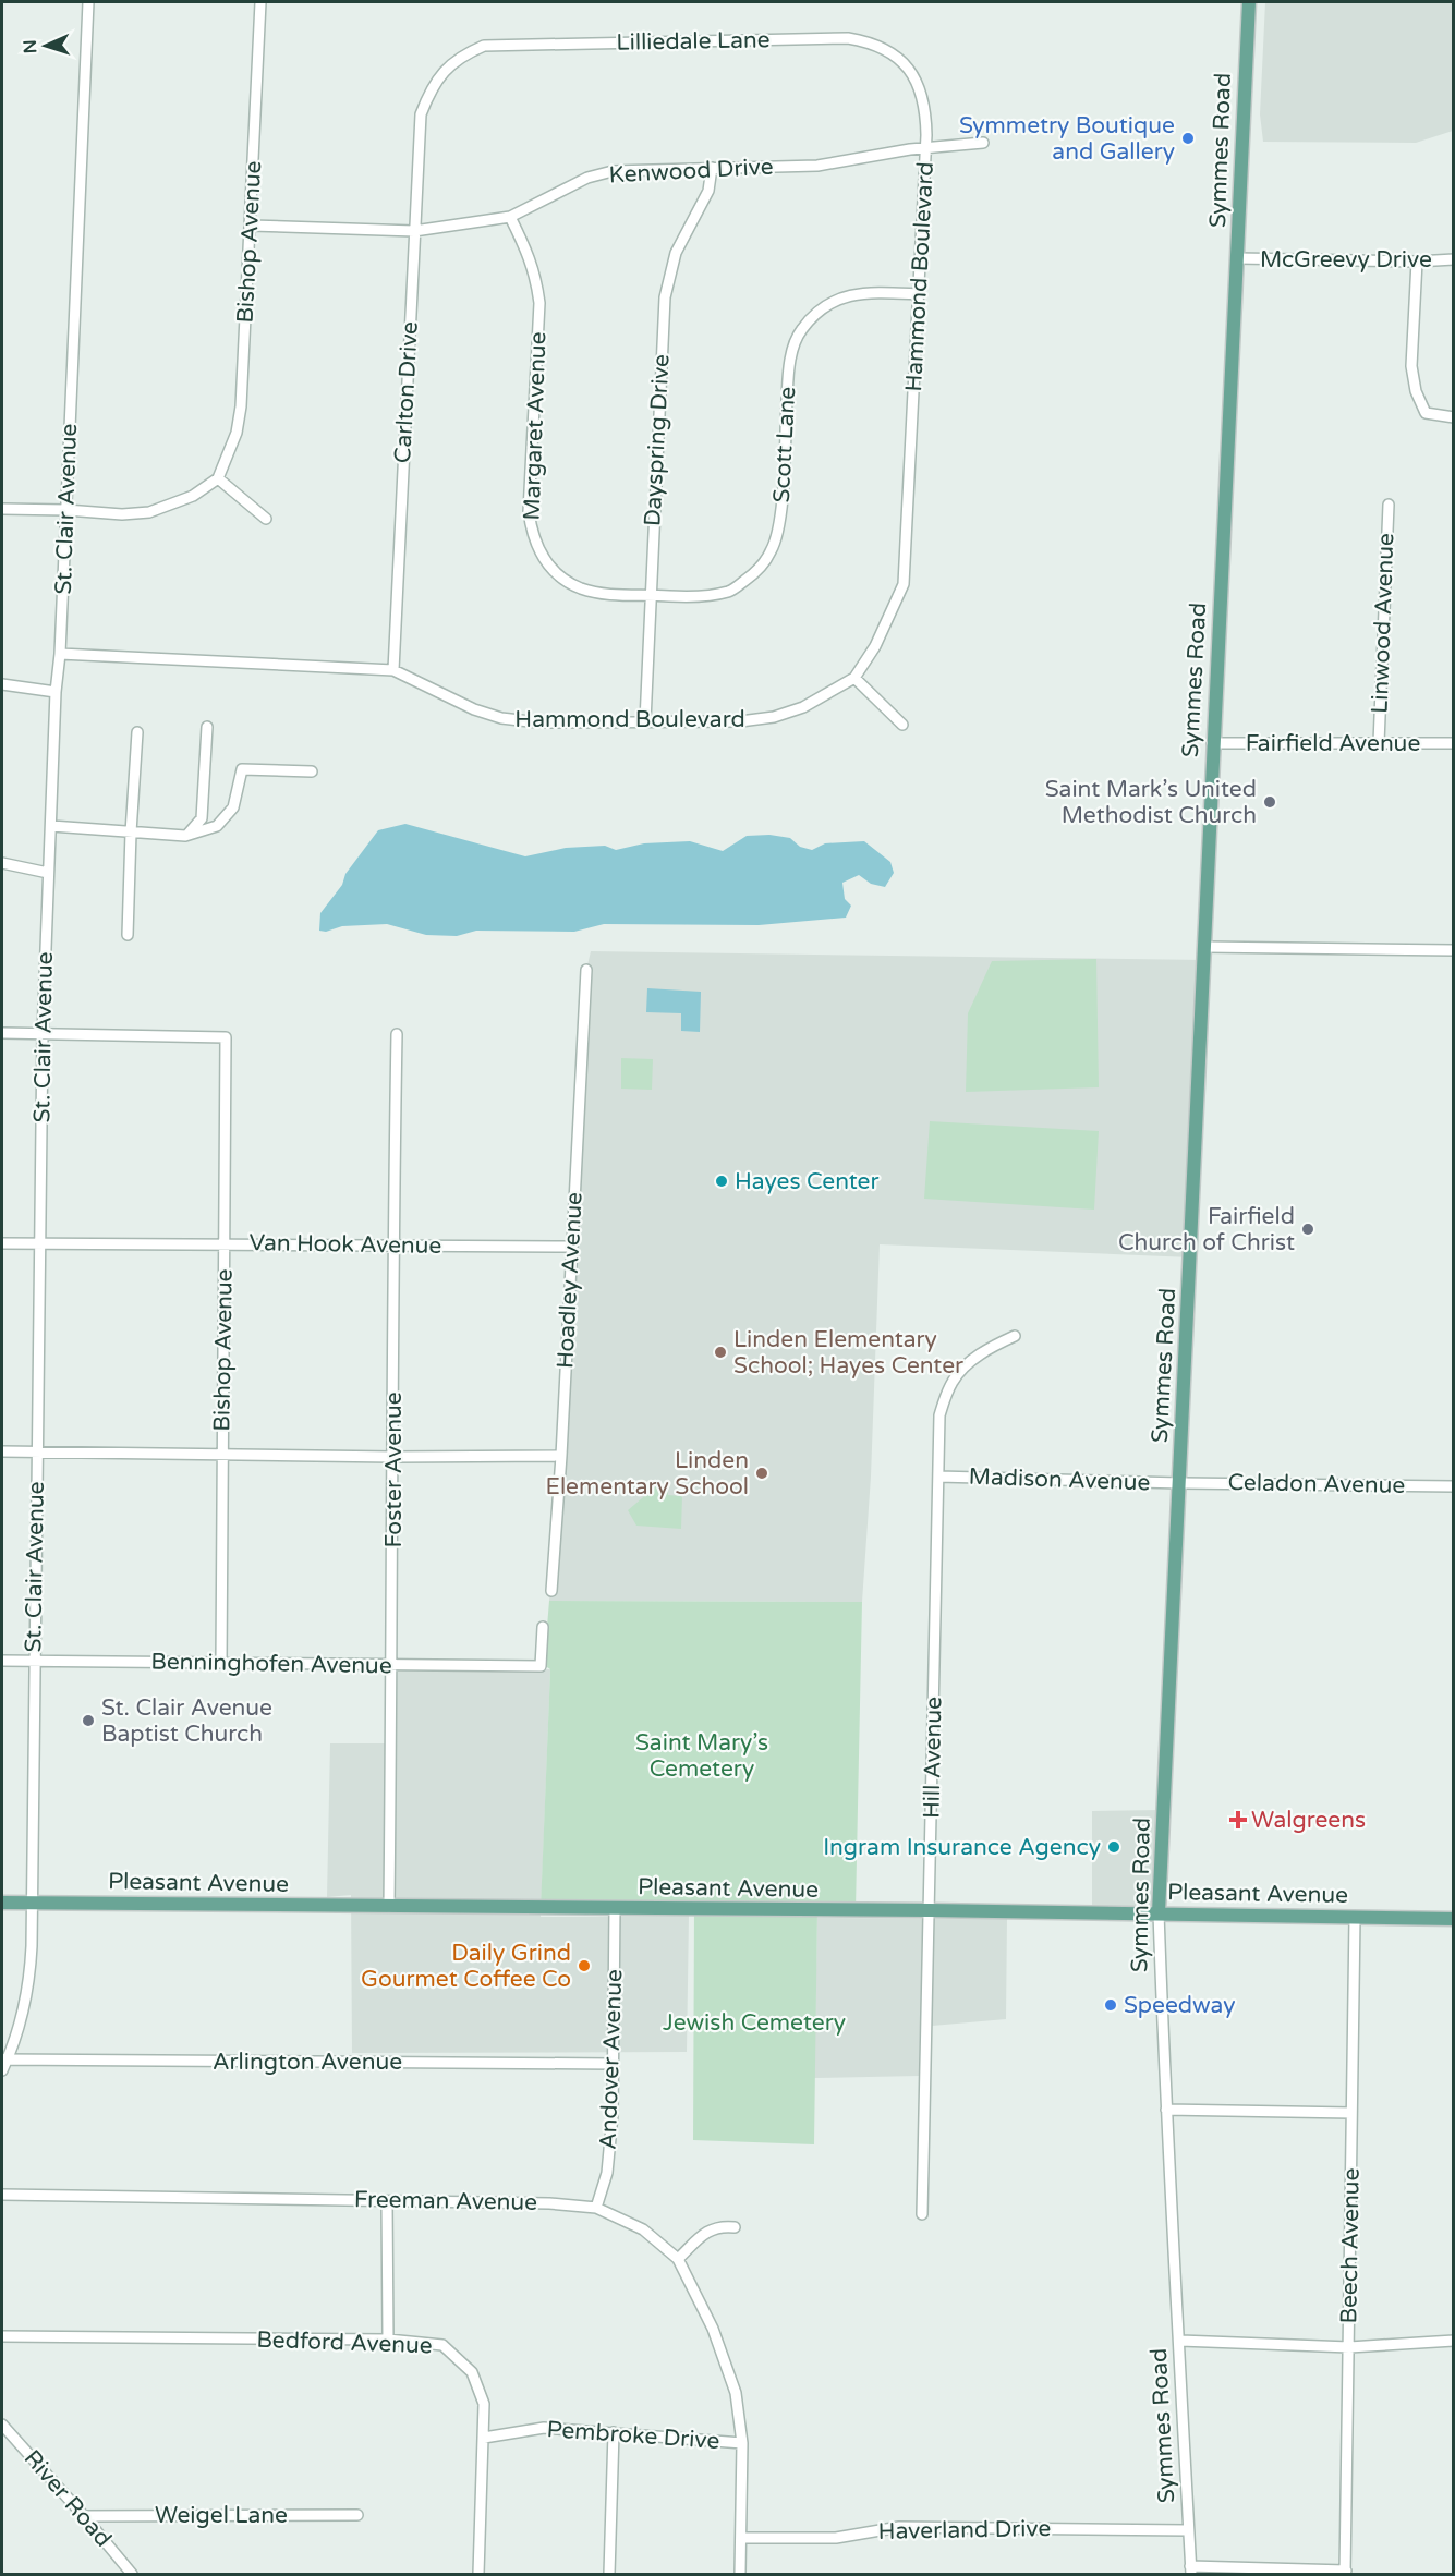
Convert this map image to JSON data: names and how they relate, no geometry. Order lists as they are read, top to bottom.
{
  "streets": {
    "main road": ["Symmes Road", "Pleasant Avenue"],
    "street": [
      "Lilliedale Lane",
      "Kenwood Drive",
      "Bishop Avenue",
      "McGreevy Drive",
      "Hammond Boulevard",
      "Carlton Drive",
      "Margaret Avenue",
      "Dayspring Drive",
      "Scott Lane",
      "St. Clair Avenue",
      "Linwood Avenue",
      "Fairfield Avenue",
      "Van Hook Avenue",
      "Hoadley Avenue",
      "Foster Avenue",
      "Madison Avenue",
      "Celadon Avenue",
      "Benninghofen Avenue",
      "Hill Avenue",
      "Andover Avenue",
      "Arlington Avenue",
      "Freeman Avenue",
      "Beech Avenue",
      "Bedford Avenue",
      "Pembroke Drive",
      "River Road",
      "Weigel Lane",
      "Haverland Drive"
    ]
  },
  "crossings": [
    ["Lilliedale Lane", "Kenwood Drive"],
    ["Lilliedale Lane", "Hammond Boulevard"],
    ["Lilliedale Lane", "Carlton Drive"],
    ["Symmes Road", "McGreevy Drive"],
    ["Symmes Road", "Fairfield Avenue"],
    ["Symmes Road", "Madison Avenue"],
    ["Symmes Road", "Celadon Avenue"],
    ["Symmes Road", "Pleasant Avenue"],
    ["Symmes Road", "Haverland Drive"],
    ["Kenwood Drive", "Bishop Avenue"],
    ["Kenwood Drive", "Hammond Boulevard"],
    ["Kenwood Drive", "Carlton Drive"],
    ["Kenwood Drive", "Margaret Avenue"],
    ["Kenwood Drive", "Dayspring Drive"],
    ["Bishop Avenue", "St. Clair Avenue"],
    ["Bishop Avenue", "Van Hook Avenue"],
    ["Bishop Avenue", "Benninghofen Avenue"],
    ["Hammond Boulevard", "Carlton Drive"],
    ["Hammond Boulevard", "Dayspring Drive"],
    ["Hammond Boulevard", "Scott Lane"],
    ["Hammond Boulevard", "St. Clair Avenue"],
    ["Margaret Avenue", "Dayspring Drive"],
    ["Margaret Avenue", "Scott Lane"],
    ["Dayspring Drive", "Scott Lane"],
    ["St. Clair Avenue", "Van Hook Avenue"],
    ["St. Clair Avenue", "Benninghofen Avenue"],
    ["St. Clair Avenue", "Pleasant Avenue"],
    ["St. Clair Avenue", "Arlington Avenue"],
    ["Linwood Avenue", "Fairfield Avenue"],
    ["Van Hook Avenue", "Hoadley Avenue"],
    ["Van Hook Avenue", "Foster Avenue"],
    ["Foster Avenue", "Benninghofen Avenue"],
    ["Foster Avenue", "Pleasant Avenue"],
    ["Madison Avenue", "Celadon Avenue"],
    ["Madison Avenue", "Hill Avenue"],
    ["Hill Avenue", "Pleasant Avenue"],
    ["Pleasant Avenue", "Andover Avenue"],
    ["Pleasant Avenue", "Beech Avenue"],
    ["Andover Avenue", "Arlington Avenue"],
    ["Andover Avenue", "Freeman Avenue"],
    ["Freeman Avenue", "Pembroke Drive"],
    ["Freeman Avenue", "Haverland Drive"],
    ["Bedford Avenue", "Pembroke Drive"],
    ["River Road", "Weigel Lane"]
  ],
  "parks": ["Saint Mary’s Cemetery", "Jewish Cemetery"],
  "places": {
    "other": [
      "Symmetry Boutique and Gallery",
      "Saint Mark’s United Methodist Church",
      "Hayes Center",
      "Fairfield Church of Christ",
      "Linden Elementary School; Hayes Center",
      "Linden Elementary School",
      "St. Clair Avenue Baptist Church",
      "Ingram Insurance Agency",
      "Daily Grind Gourmet Coffee Co",
      "Speedway"
    ],
    "health": ["Walgreens"]
  },
  "north": "left"
}
